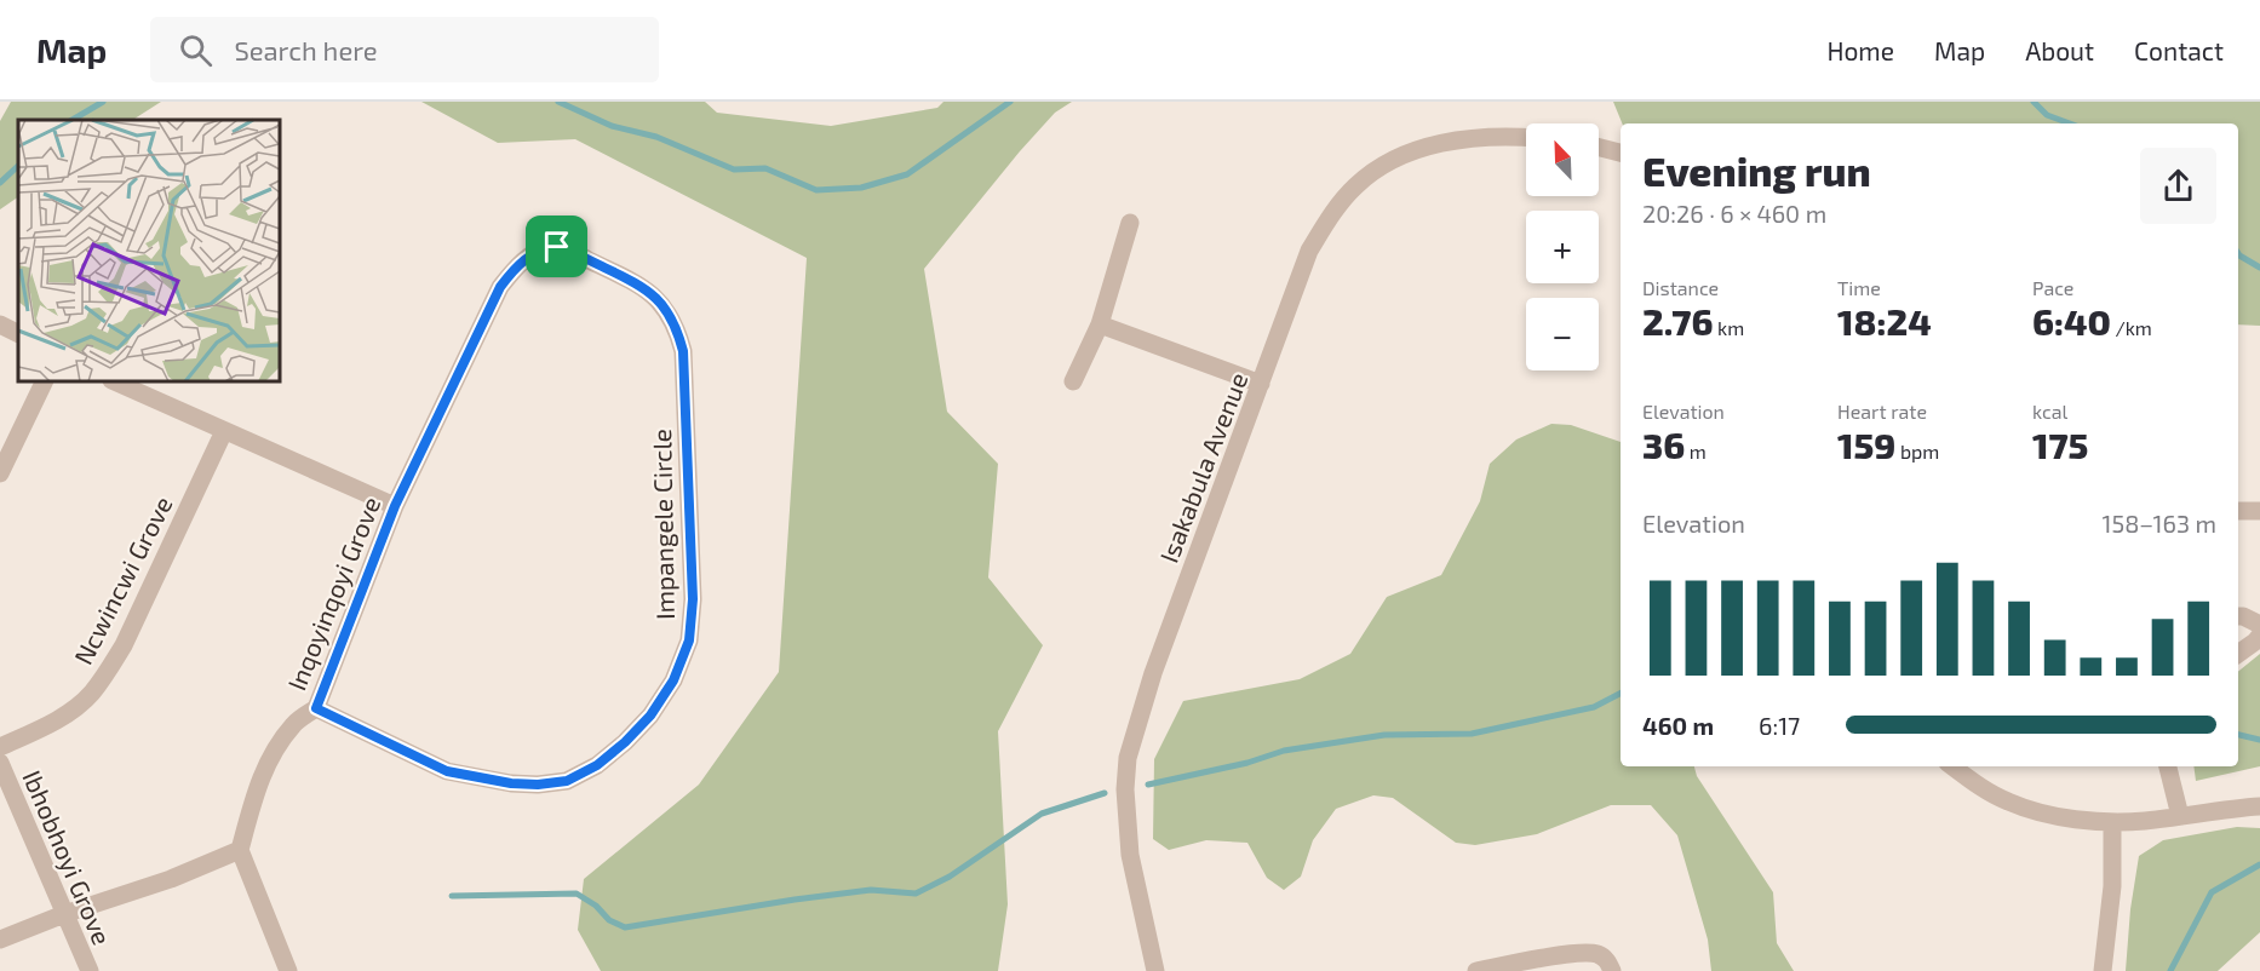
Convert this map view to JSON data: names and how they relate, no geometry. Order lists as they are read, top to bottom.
{
  "streets": {
    "street": [
      "Isakabula Avenue",
      "Impangele Circle",
      "Ncwincwi Grove",
      "Inqoyinqoyi Grove",
      "Ibhobhoyi Grove"
    ]
  },
  "crossings": [
    ["Impangele Circle", "Inqoyinqoyi Grove"]
  ],
  "north": "top left",
  "page": {
    "header": "Map",
    "search": "Search here",
    "nav": [
      "Home",
      "Map",
      "About",
      "Contact"
    ],
    "map_buttons": ["+", "−"],
    "heading": ["Evening run", "20:26 · 6 × 460 m"],
    "stats": [
      ["Distance", "2.76 km"],
      ["Time", "18:24"],
      ["Pace", "6:40 /km"],
      ["Elevation", "36 m"],
      ["Heart rate", "159 bpm"],
      ["kcal", "175"]
    ],
    "chart": ["Elevation", "158–163 m"],
    "list": [
      {
        "name": "460 m",
        "note": "6:17"
      }
    ]
  }
}
